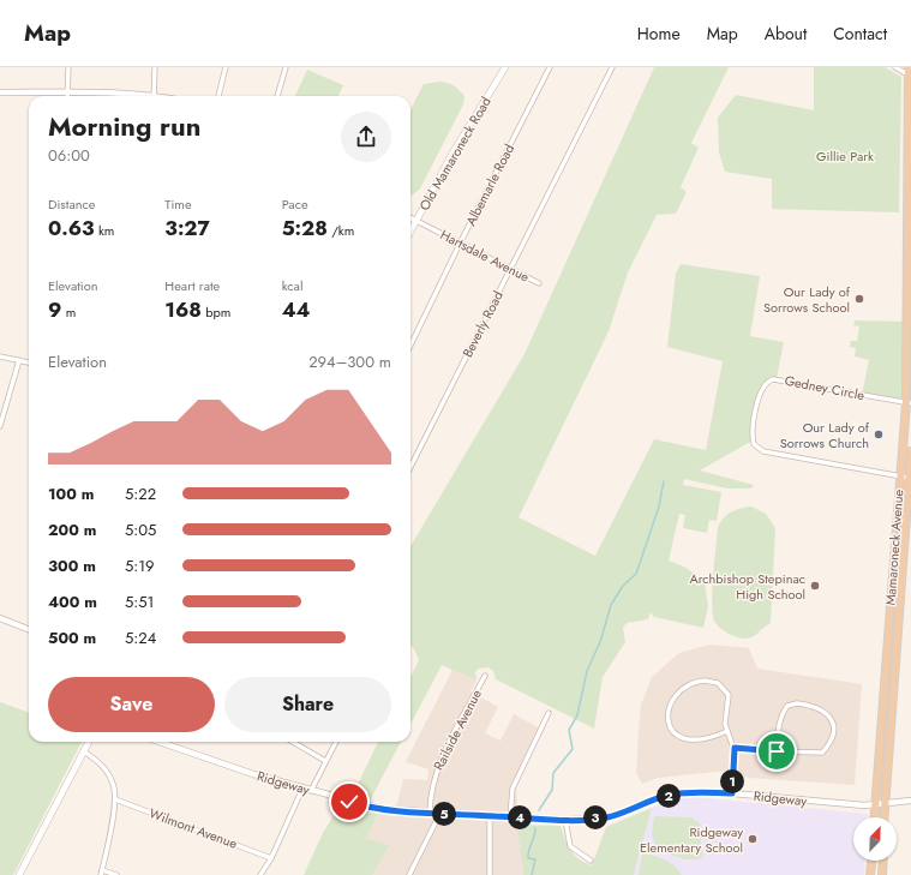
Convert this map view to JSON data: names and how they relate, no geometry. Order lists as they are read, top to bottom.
{
  "streets": {
    "main road": ["Old Mamaroneck Road", "Mamaroneck Avenue"],
    "street": [
      "Albemarle Road",
      "Hartsdale Avenue",
      "Beverly Road",
      "Gedney Circle",
      "Railside Avenue",
      "Ridgeway",
      "Wilmont Avenue"
    ]
  },
  "crossings": [
    ["Old Mamaroneck Road", "Hartsdale Avenue"],
    ["Albemarle Road", "Hartsdale Avenue"],
    ["Hartsdale Avenue", "Beverly Road"],
    ["Gedney Circle", "Mamaroneck Avenue"],
    ["Mamaroneck Avenue", "Ridgeway"],
    ["Railside Avenue", "Ridgeway"]
  ],
  "parks": ["Gillie Park"],
  "places": [
    "Our Lady of Sorrows School",
    "Our Lady of Sorrows Church",
    "Archbishop Stepinac High School",
    "Ridgeway Elementary School"
  ],
  "north": "top right",
  "page": {
    "header": "Map",
    "nav": [
      "Home",
      "Map",
      "About",
      "Contact"
    ],
    "heading": ["Morning run", "06:00"],
    "stats": [
      ["Distance", "0.63 km"],
      ["Time", "3:27"],
      ["Pace", "5:28 /km"],
      ["Elevation", "9 m"],
      ["Heart rate", "168 bpm"],
      ["kcal", "44"]
    ],
    "chart": ["Elevation", "294–300 m"],
    "list": [
      {
        "name": "100 m",
        "note": "5:22"
      },
      {
        "name": "200 m",
        "note": "5:05"
      },
      {
        "name": "300 m",
        "note": "5:19"
      },
      {
        "name": "400 m",
        "note": "5:51"
      },
      {
        "name": "500 m",
        "note": "5:24"
      }
    ],
    "buttons": ["Save", "Share"],
    "pins": [
      "1",
      "2",
      "5",
      "3",
      "4"
    ]
  }
}
